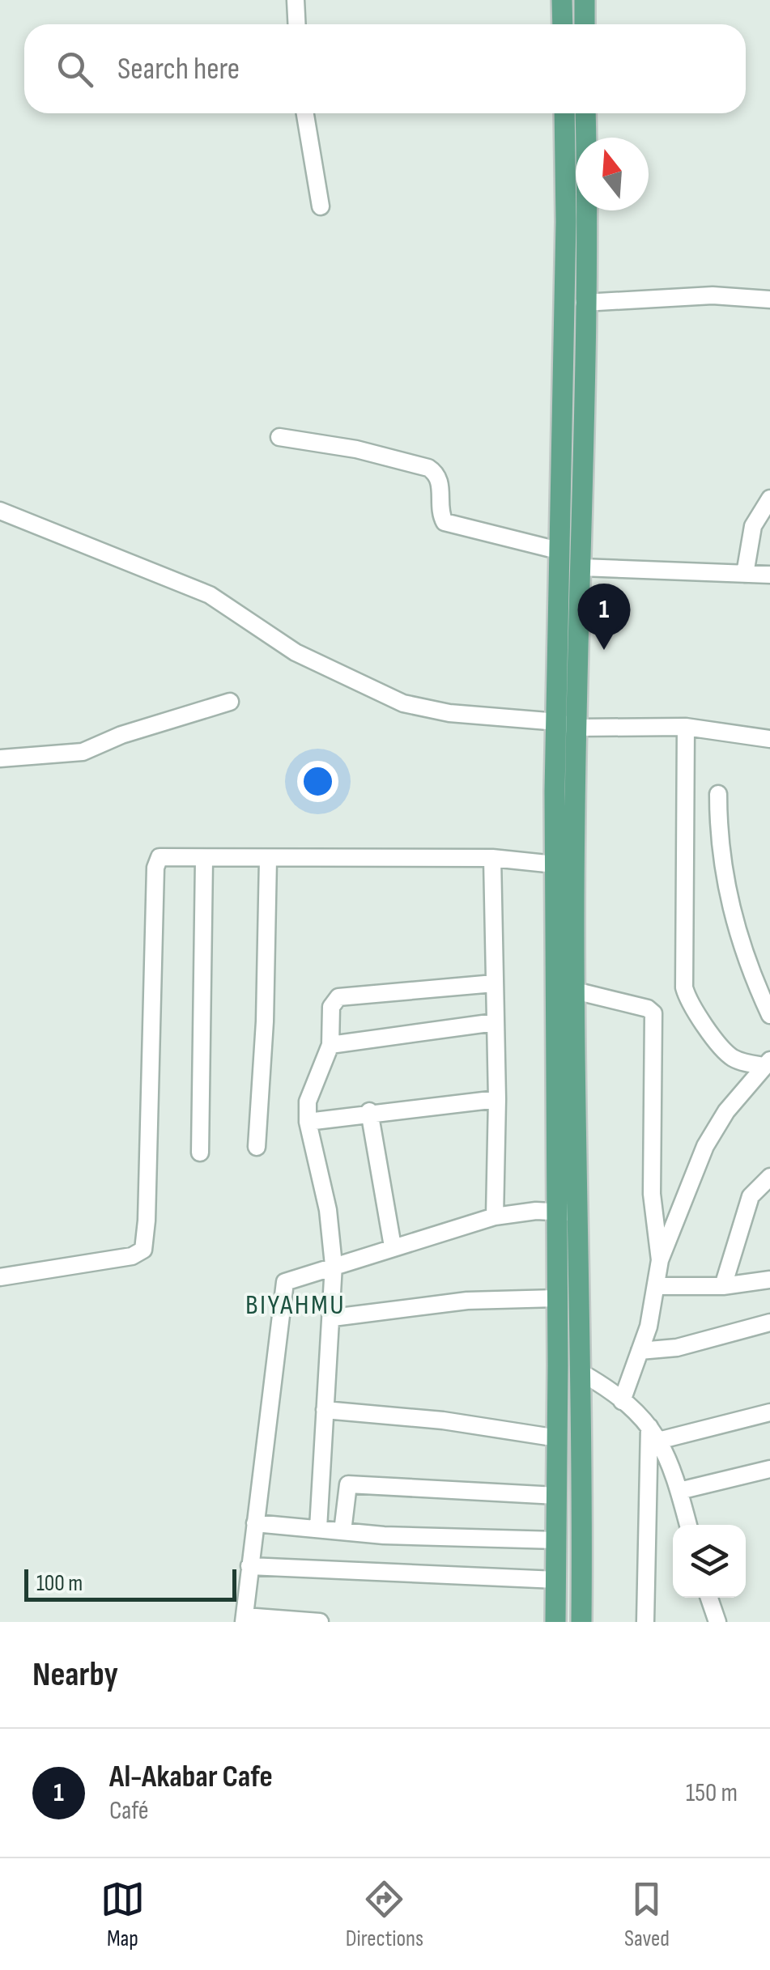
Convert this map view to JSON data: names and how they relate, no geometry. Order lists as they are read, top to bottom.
{
  "districts": ["BIYAHMU"],
  "scale_bar": "100 m",
  "north": "top",
  "page": {
    "search": "Search here",
    "pins": "1",
    "scale": "100 m",
    "heading": "Nearby",
    "list": [
      {
        "mark": "1",
        "name": "Al-Akabar Cafe",
        "note": "Café",
        "value": "150 m"
      }
    ],
    "nav": ["Map", "Directions", "Saved"]
  }
}
